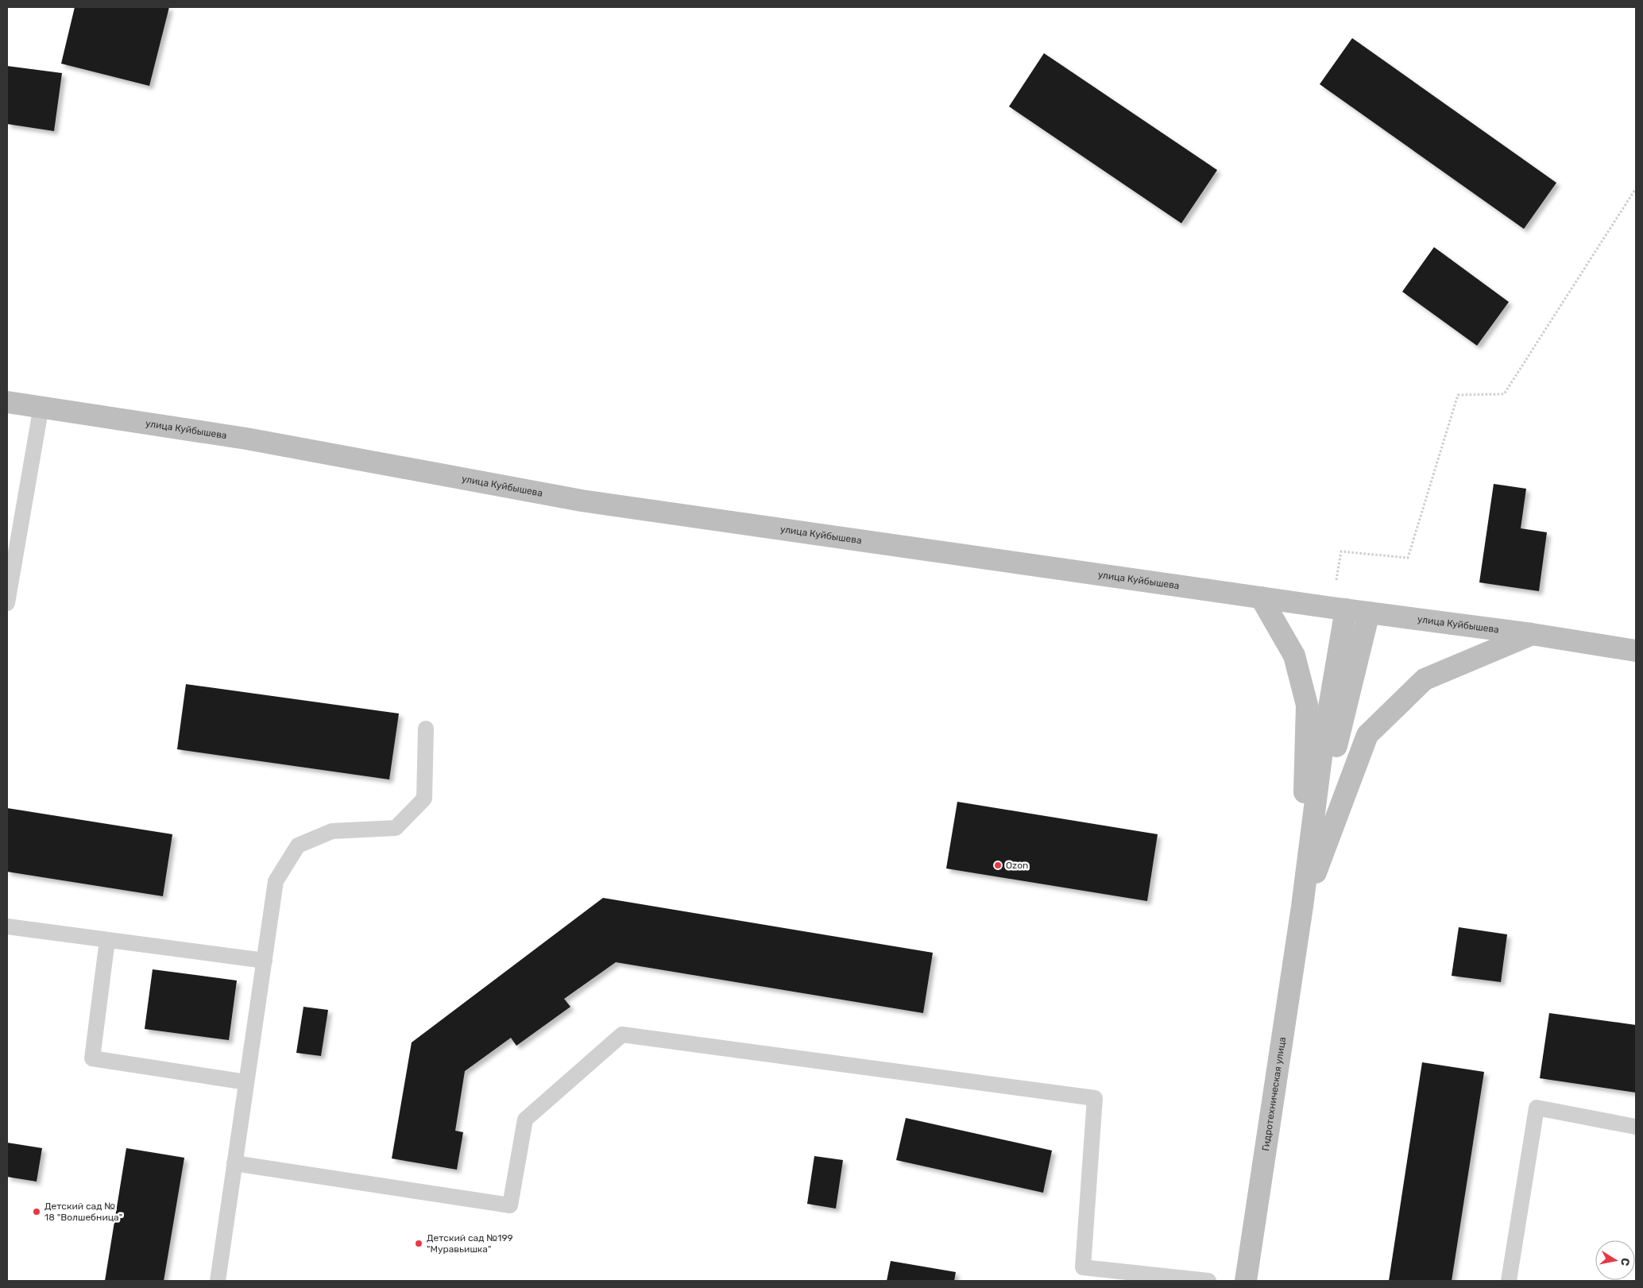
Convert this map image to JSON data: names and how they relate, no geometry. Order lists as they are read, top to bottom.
{
  "streets": {
    "main road": ["улица Куйбышева", "Гидротехническая улица"]
  },
  "places": ["Ozon", "Детский сад № 18 \"Волшебница\"", "Детский сад №199 \"Муравьишка\""],
  "north": "right"
}
